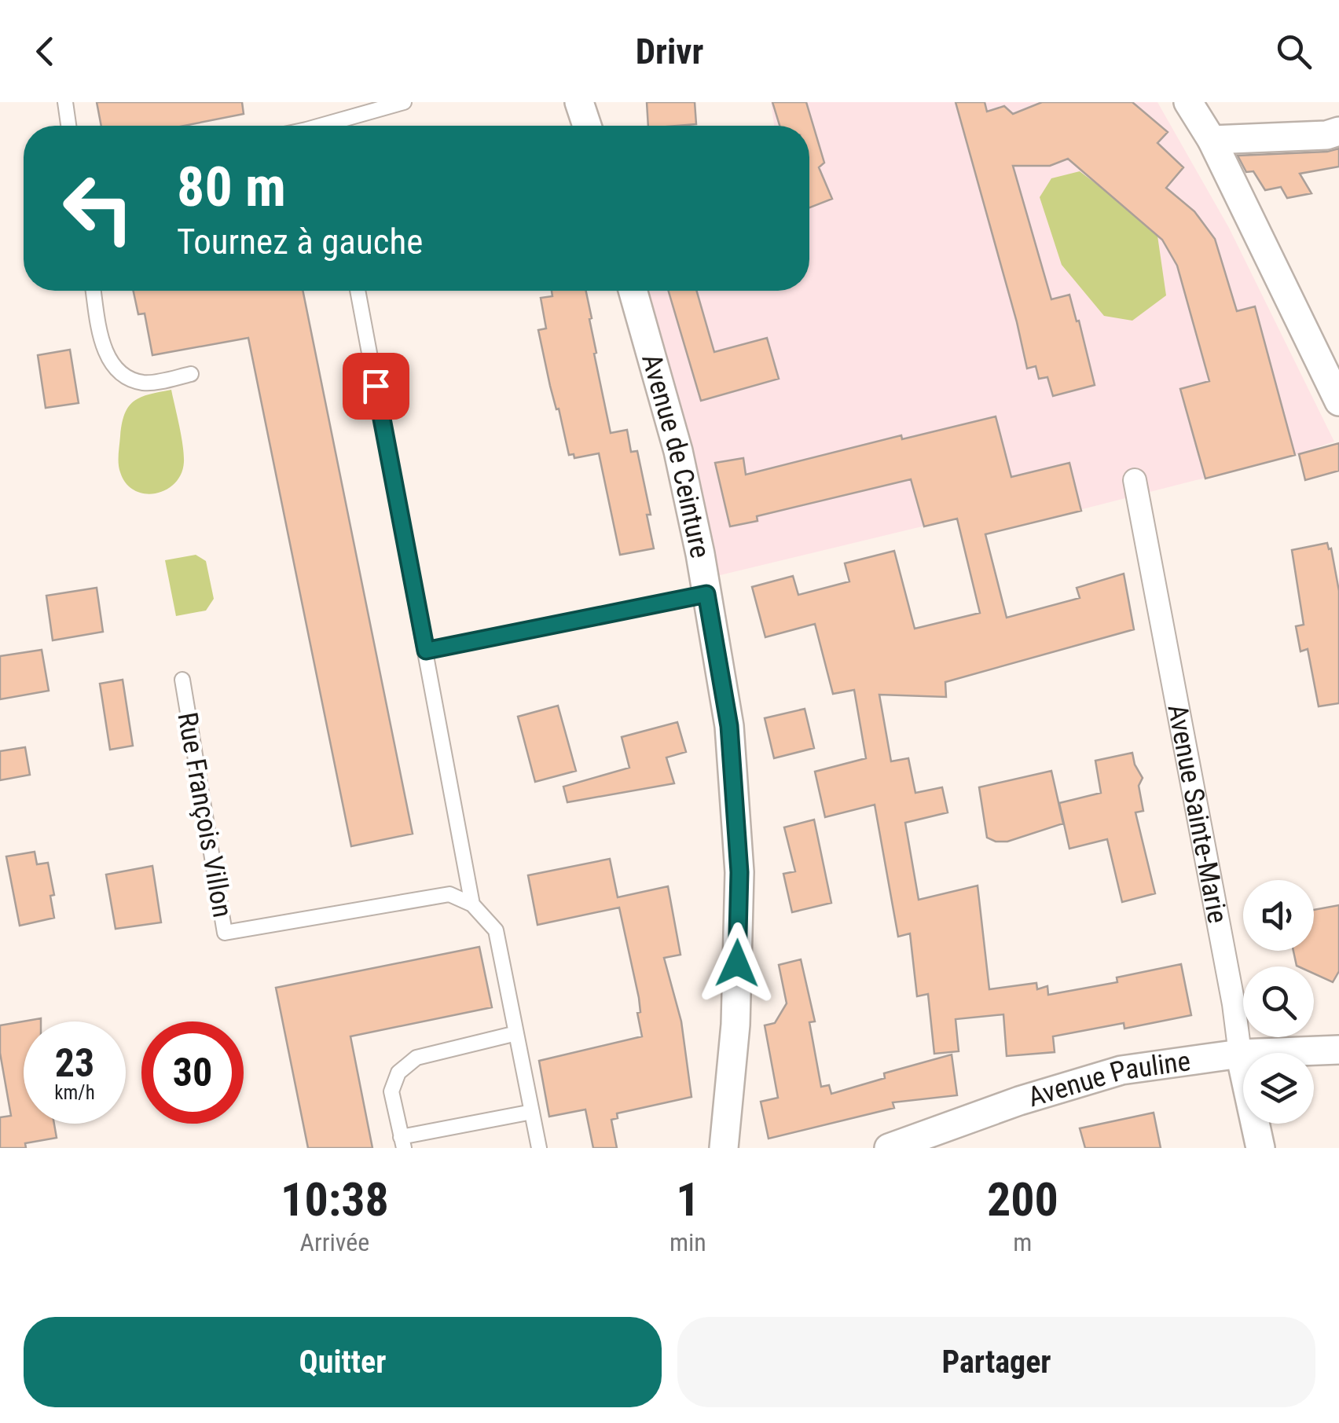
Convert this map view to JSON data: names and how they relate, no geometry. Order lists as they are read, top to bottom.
{
  "streets": {
    "street": ["Avenue de Ceinture", "Avenue Sainte-Marie", "Avenue Pauline"],
    "lane": ["Rue François Villon"]
  },
  "crossings": [
    ["Avenue Sainte-Marie", "Avenue Pauline"]
  ],
  "page": {
    "header": "Drivr",
    "turn": ["80 m", "Tournez à gauche"],
    "speed": "23 km/h",
    "limit": "30",
    "eta": [
      "10:38",
      "Arrivée",
      "1",
      "min",
      "200",
      "m"
    ],
    "buttons": ["Quitter", "Partager"]
  }
}
